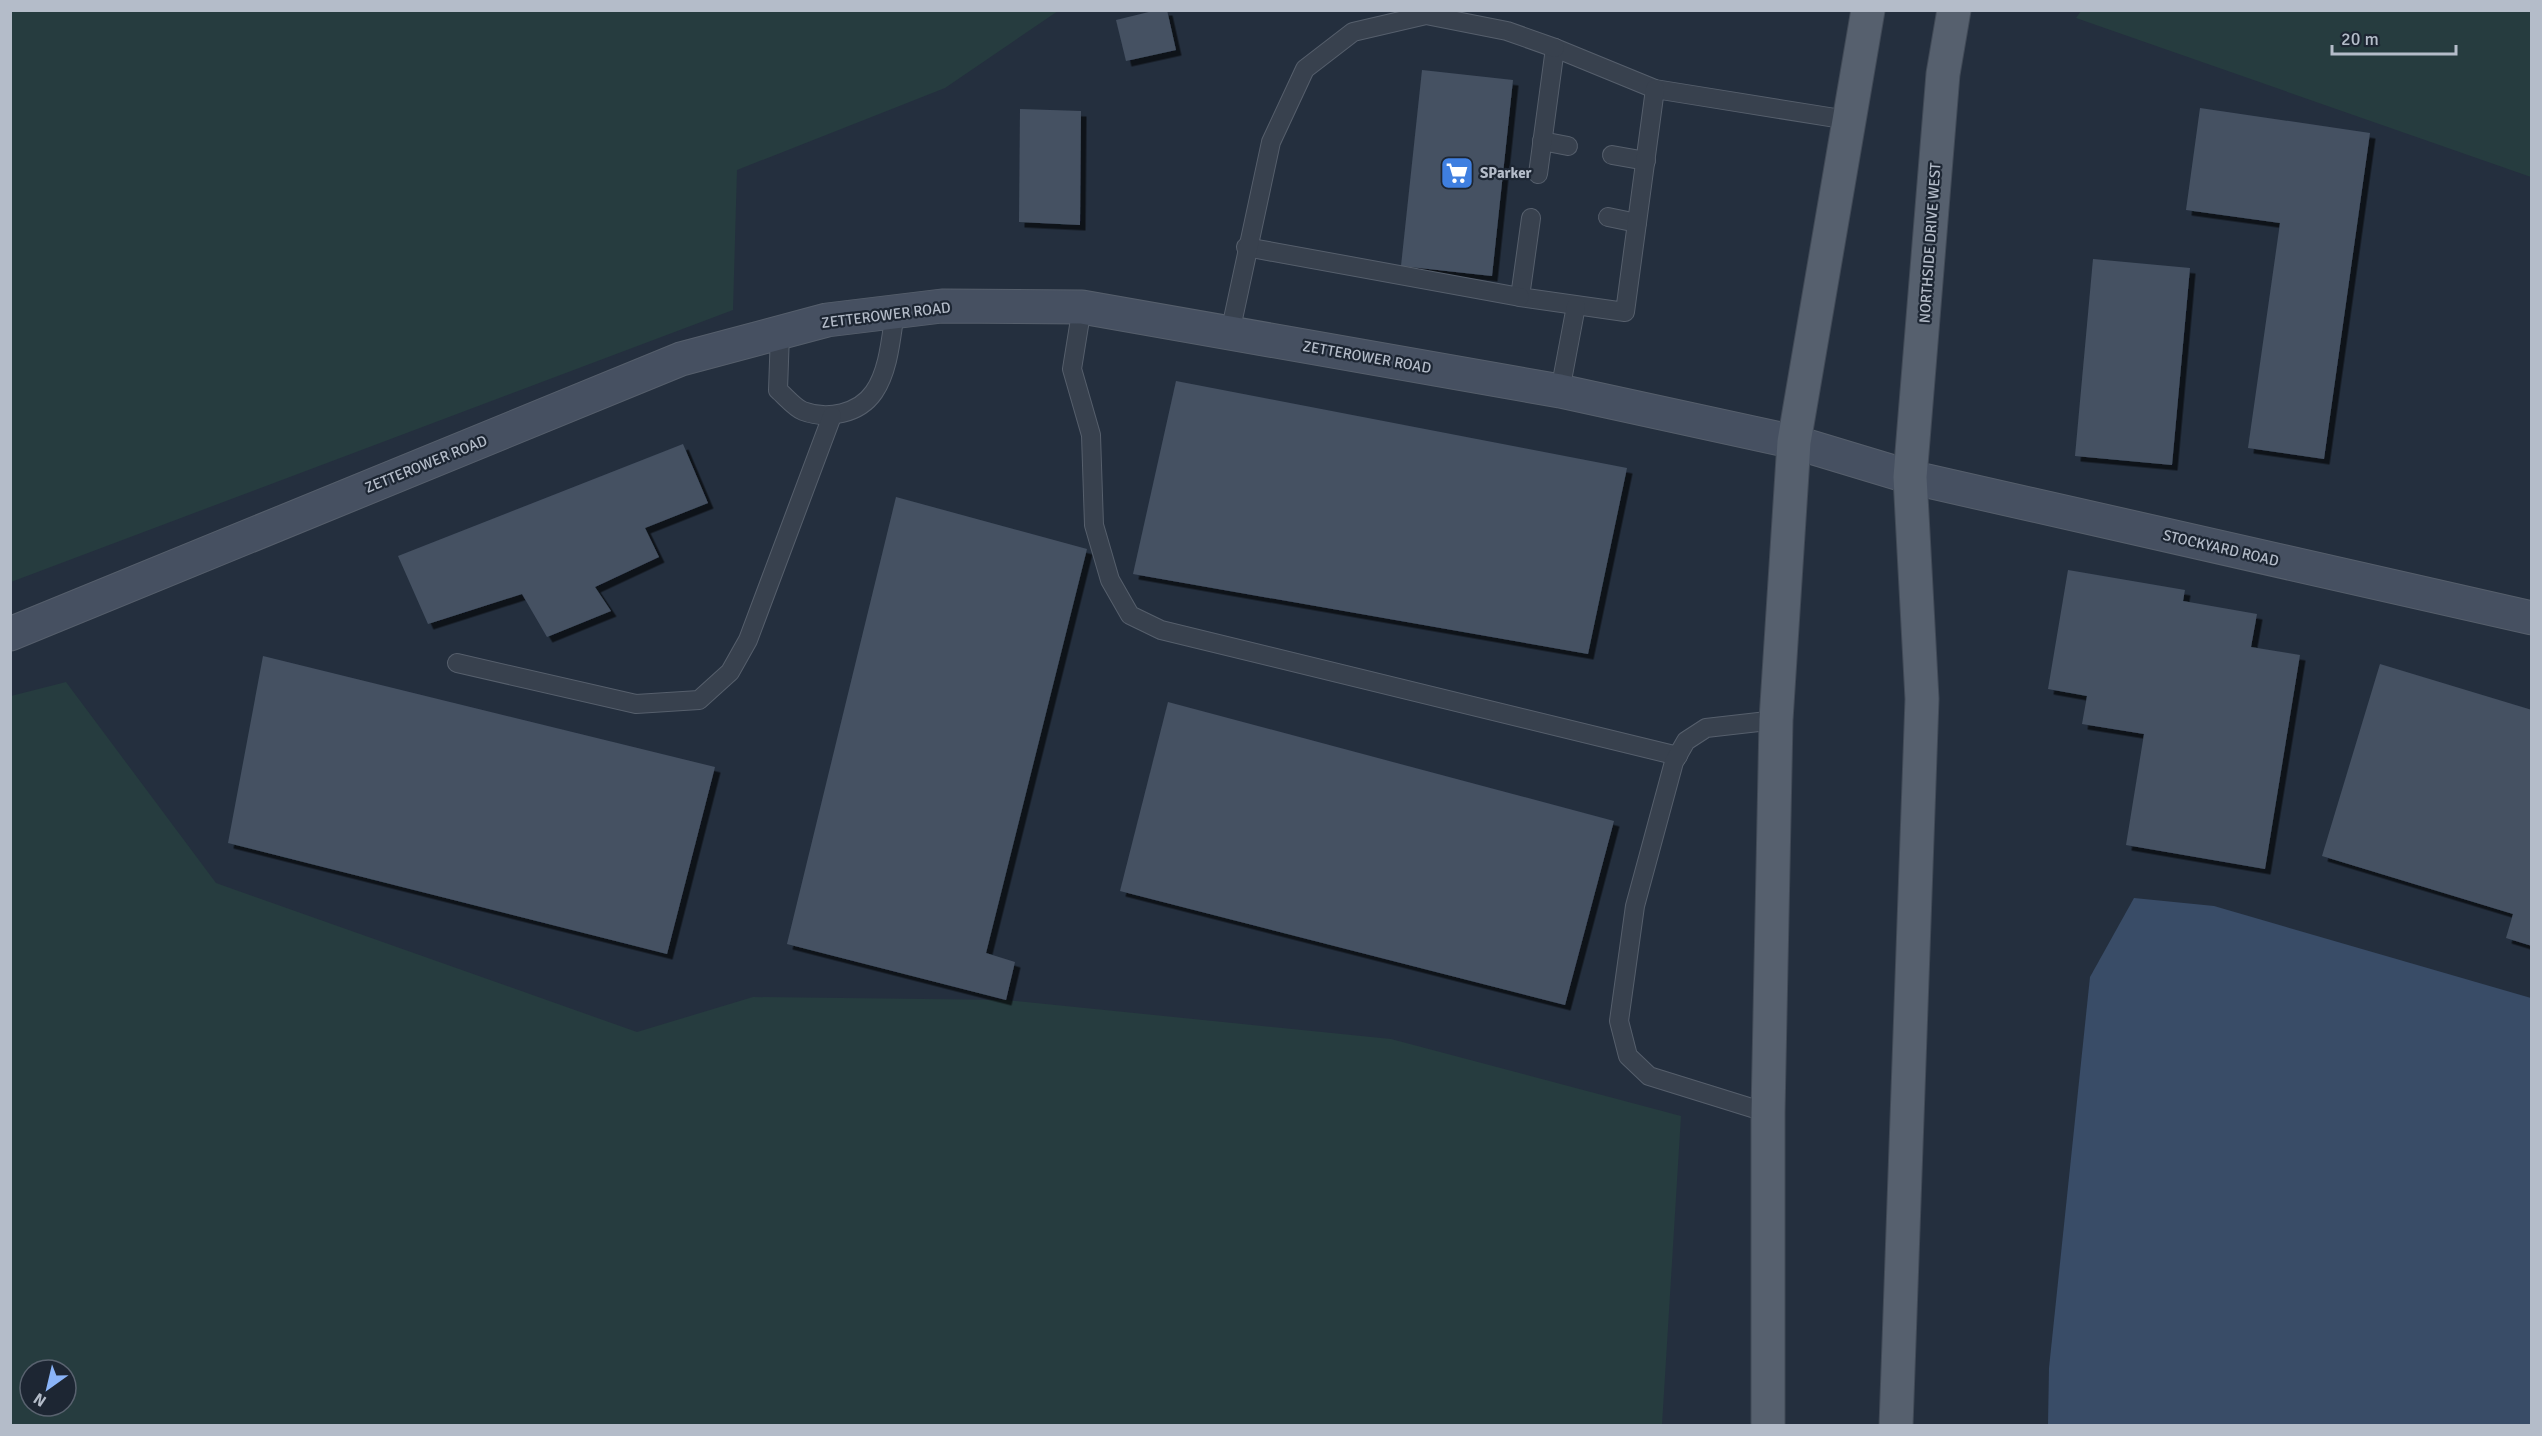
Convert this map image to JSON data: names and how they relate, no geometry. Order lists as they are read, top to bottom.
{
  "streets": {
    "main road": ["NORTHSIDE DRIVE WEST"],
    "street": ["ZETTEROWER ROAD", "STOCKYARD ROAD"]
  },
  "crossings": [
    ["NORTHSIDE DRIVE WEST", "ZETTEROWER ROAD"],
    ["NORTHSIDE DRIVE WEST", "STOCKYARD ROAD"],
    ["ZETTEROWER ROAD", "STOCKYARD ROAD"]
  ],
  "places": {
    "supermarket": ["SParker"]
  },
  "scale_bar": "20 m",
  "north": "bottom left"
}
